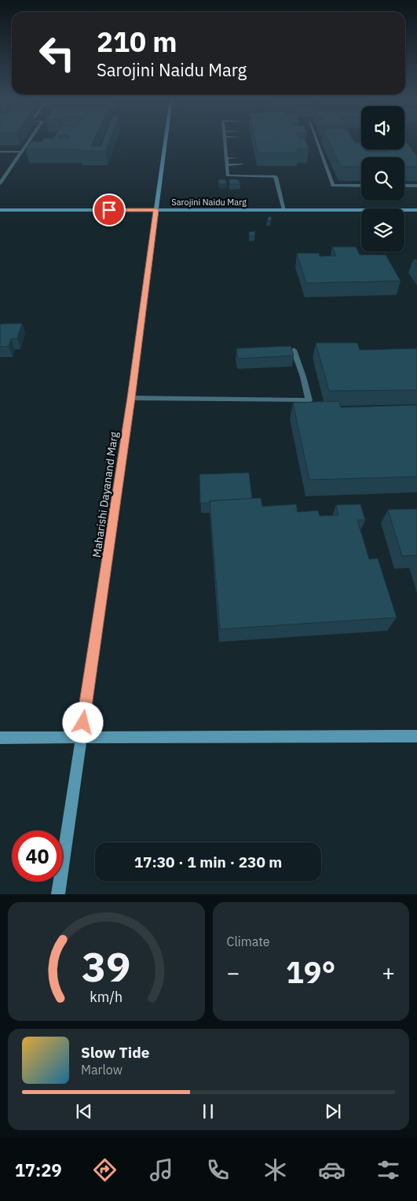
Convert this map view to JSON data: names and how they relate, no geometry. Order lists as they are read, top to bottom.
{
  "streets": {
    "street": ["Sarojini Naidu Marg", "Maharishi Dayanand Marg"]
  },
  "crossings": [
    ["Sarojini Naidu Marg", "Maharishi Dayanand Marg"]
  ],
  "page": {
    "turn": ["210 m", "Sarojini Naidu Marg"],
    "limit": "40",
    "trip": "17:30 · 1 min · 230 m",
    "tile": "Climate",
    "heat": ["−", "19°", "+"],
    "song": ["Slow Tide", "Marlow"],
    "tabs": "17:29",
    "gauge": ["39", "km/h"]
  }
}
